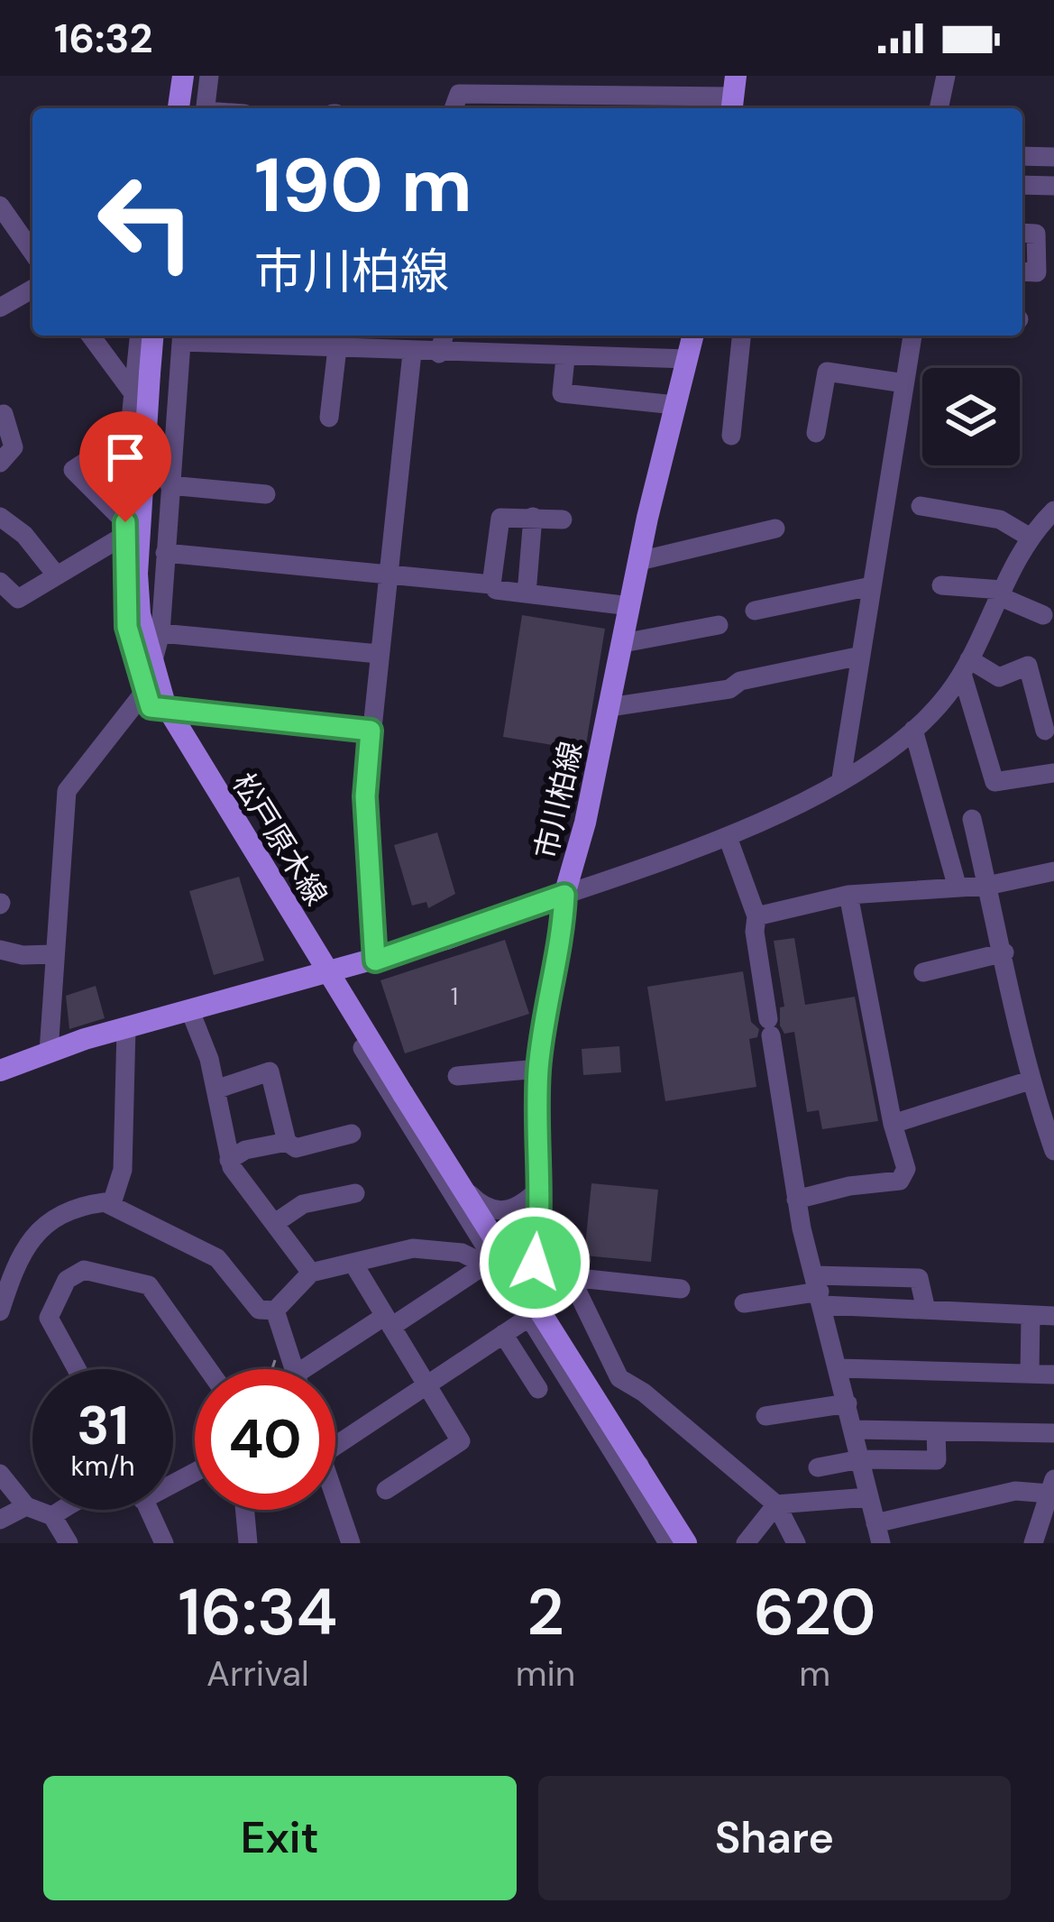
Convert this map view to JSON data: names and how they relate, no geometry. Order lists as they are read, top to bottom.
{
  "streets": {
    "main road": ["市川柏線", "松戸原木線"]
  },
  "house_numbers": ["1"],
  "page": {
    "status": "16:32",
    "turn": ["190 m", "市川柏線"],
    "speed": "31 km/h",
    "limit": "40",
    "eta": [
      "16:34",
      "Arrival",
      "2",
      "min",
      "620",
      "m"
    ],
    "buttons": ["Exit", "Share"]
  }
}
